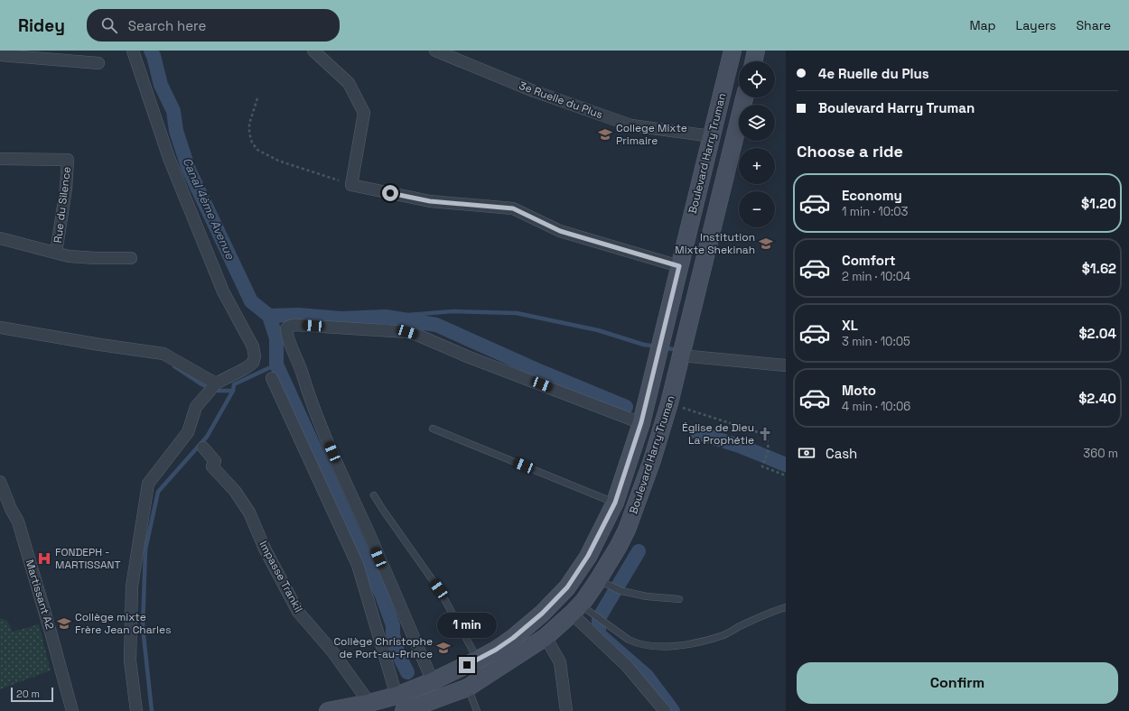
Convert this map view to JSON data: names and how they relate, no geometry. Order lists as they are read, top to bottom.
{
  "streets": {
    "main road": ["Boulevard Harry Truman"],
    "street": [
      "3e Ruelle du Plus",
      "Rue du Silence",
      "Impasse Trankil",
      "Martissant A2"
    ]
  },
  "crossings": [
    ["3e Ruelle du Plus", "Boulevard Harry Truman"],
    ["Boulevard Harry Truman", "Impasse Trankil"]
  ],
  "water": ["Canal 4ème Avenue"],
  "places": {
    "school or university": [
      "College Mixte Primaire",
      "Institution Mixte Shekinah",
      "Collège mixte Frère Jean Charles",
      "Collège Christophe de Port-au-Prince"
    ],
    "church": ["Église de Dieu La Prophétie"],
    "hospital": ["FONDEPH - MARTISSANT"]
  },
  "scale_bar": "20 m",
  "page": {
    "header": "Ridey",
    "search": "Search here",
    "nav": ["Map", "Layers", "Share"],
    "banner": ["4e Ruelle du Plus", "Boulevard Harry Truman"],
    "map_buttons": ["+", "−"],
    "heading": "Choose a ride",
    "list": [
      {
        "name": "Economy",
        "note": "1 min · 10:03",
        "value": "$1.20"
      },
      {
        "name": "Comfort",
        "note": "2 min · 10:04",
        "value": "$1.62"
      },
      {
        "name": "XL",
        "note": "3 min · 10:05",
        "value": "$2.04"
      },
      {
        "name": "Moto",
        "note": "4 min · 10:06",
        "value": "$2.40"
      }
    ],
    "pay": ["Cash", "360 m"],
    "bubble": "1 min",
    "buttons": "Confirm",
    "scale": "20 m"
  }
}
